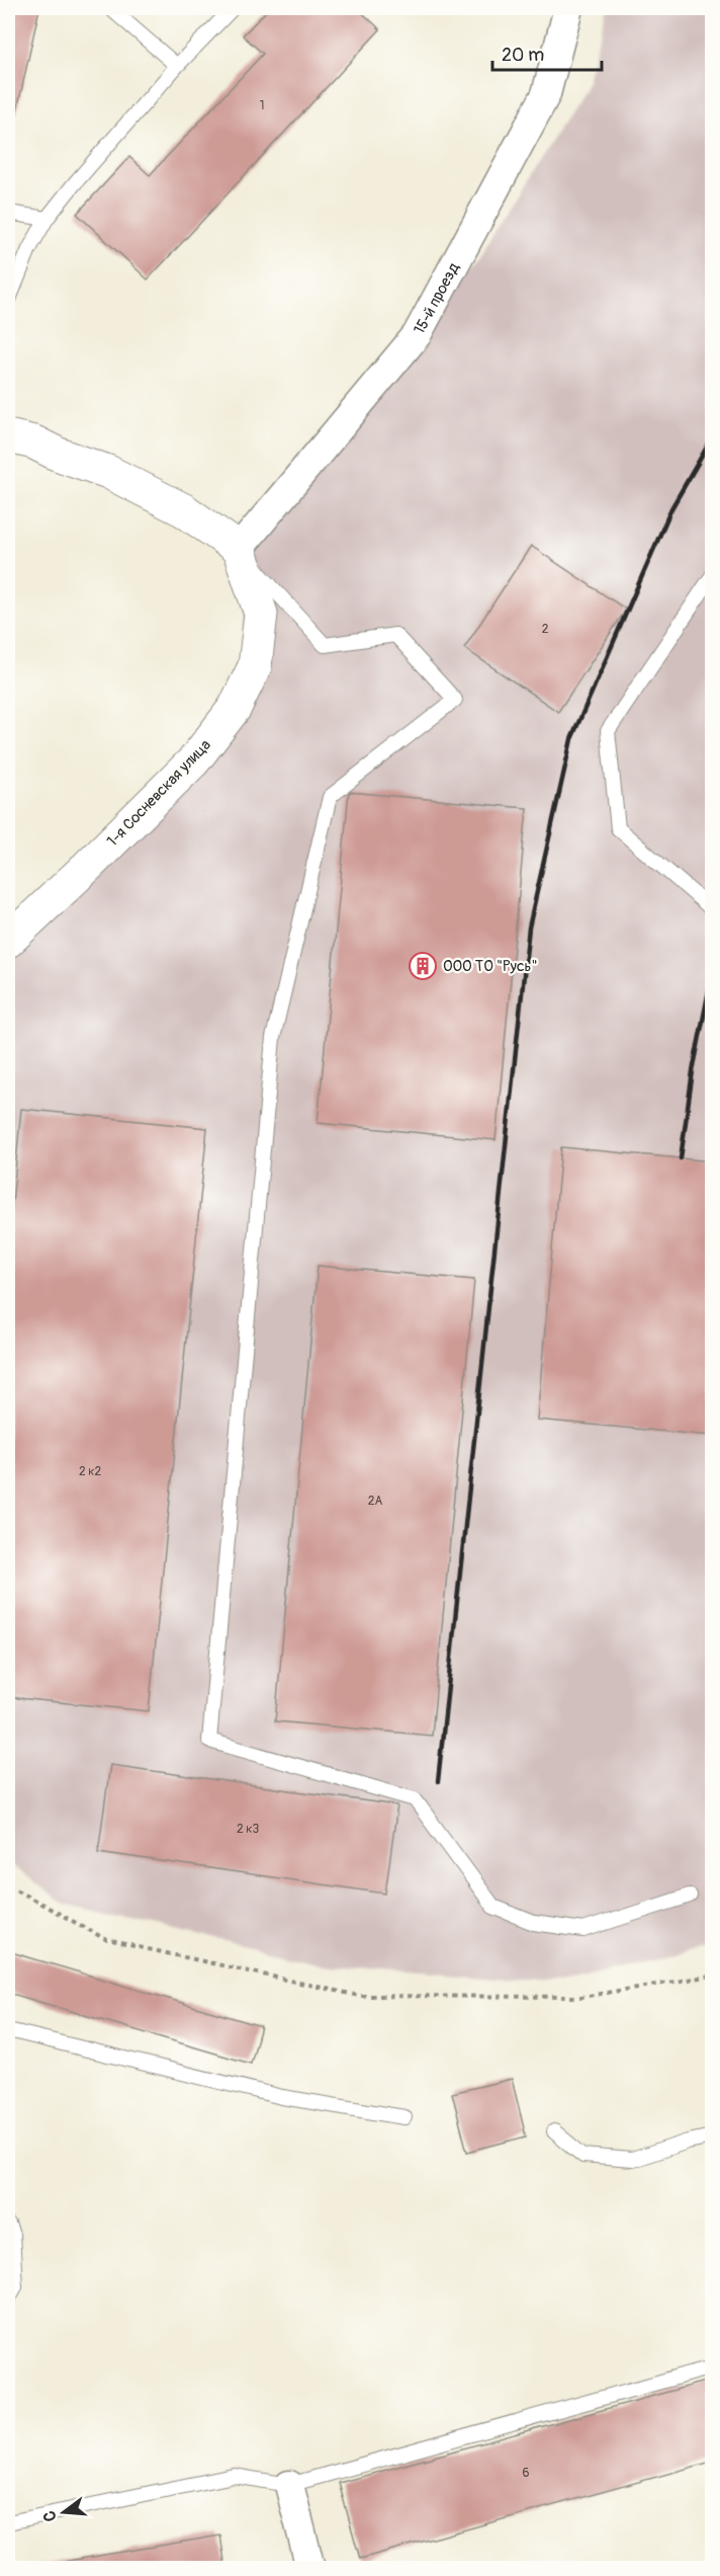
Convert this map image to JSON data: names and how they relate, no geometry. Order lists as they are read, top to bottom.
{
  "streets": {
    "main road": ["1-я Сосневская улица"],
    "street": ["15-й проезд"]
  },
  "crossings": [
    ["15-й проезд", "1-я Сосневская улица"]
  ],
  "places": {
    "building": ["ООО ТО \"Русь\""]
  },
  "house_numbers": [
    "1",
    "2",
    "2 к2",
    "2А",
    "2 к3",
    "6"
  ],
  "scale_bar": "20 m",
  "north": "left"
}
